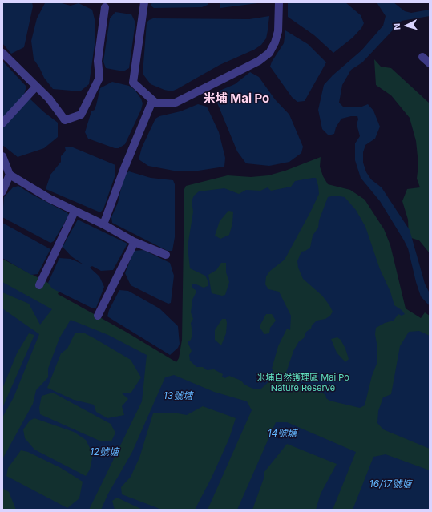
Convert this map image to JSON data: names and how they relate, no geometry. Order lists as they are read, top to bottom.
{
  "districts": ["米埔 Mai Po"],
  "water": [
    "13號塘",
    "14號塘",
    "12號塘",
    "16/17號塘"
  ],
  "parks": ["米埔自然護理區 Mai Po Nature Reserve"],
  "north": "left"
}
